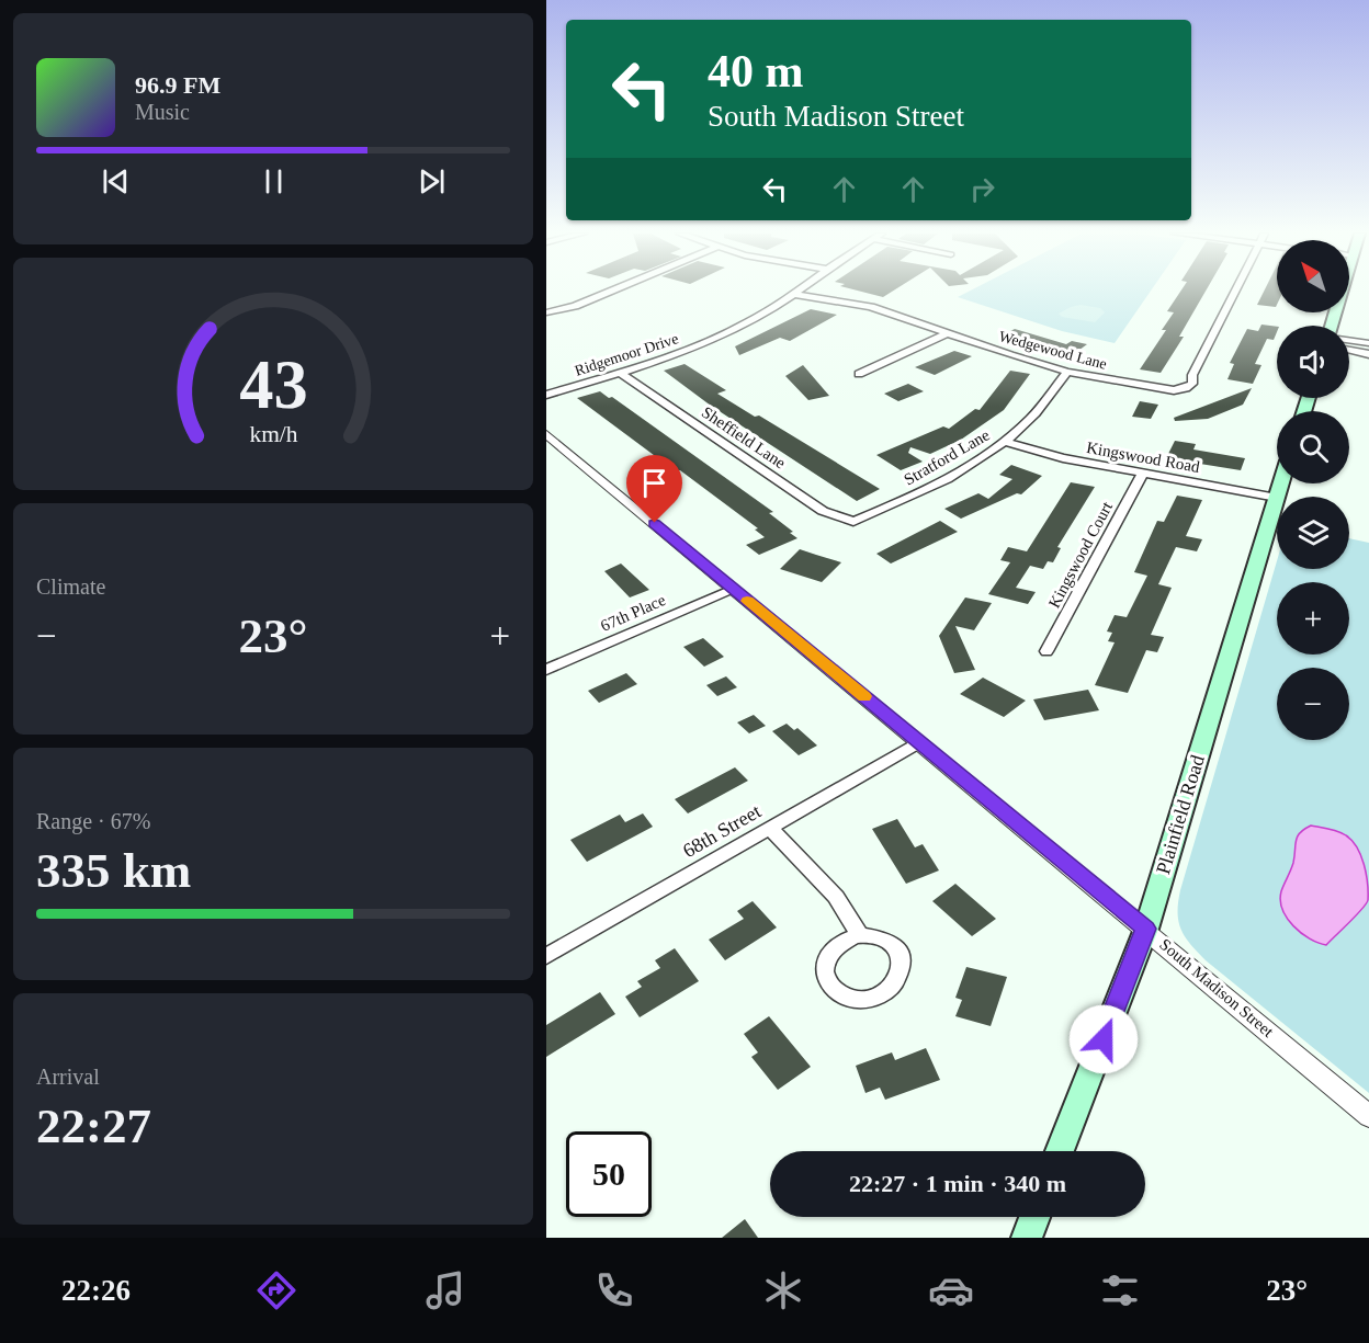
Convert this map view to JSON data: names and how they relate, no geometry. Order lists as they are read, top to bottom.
{
  "streets": {
    "main road": ["Plainfield Road"],
    "street": [
      "Wedgewood Lane",
      "Ridgemoor Drive",
      "Sheffield Lane",
      "Stratford Lane",
      "Kingswood Road",
      "Kingswood Court",
      "67th Place",
      "68th Street",
      "South Madison Street"
    ]
  },
  "crossings": [
    ["Wedgewood Lane", "Ridgemoor Drive"],
    ["Wedgewood Lane", "Stratford Lane"],
    ["Ridgemoor Drive", "Sheffield Lane"],
    ["Sheffield Lane", "Stratford Lane"],
    ["Stratford Lane", "Kingswood Road"],
    ["Kingswood Road", "Kingswood Court"],
    ["Kingswood Road", "Plainfield Road"],
    ["67th Place", "South Madison Street"],
    ["Plainfield Road", "South Madison Street"],
    ["68th Street", "South Madison Street"]
  ],
  "north": "top left",
  "page": {
    "turn": ["40 m", "South Madison Street"],
    "song": ["96.9 FM", "Music"],
    "map_buttons": ["+", "−"],
    "tile": [
      "Climate",
      ["Range · 67%", "335 km"],
      ["Arrival", "22:27"]
    ],
    "heat": ["−", "23°", "+"],
    "limit": "50",
    "trip": "22:27 · 1 min · 340 m",
    "tabs": ["22:26", "23°"],
    "gauge": ["43", "km/h"]
  }
}
